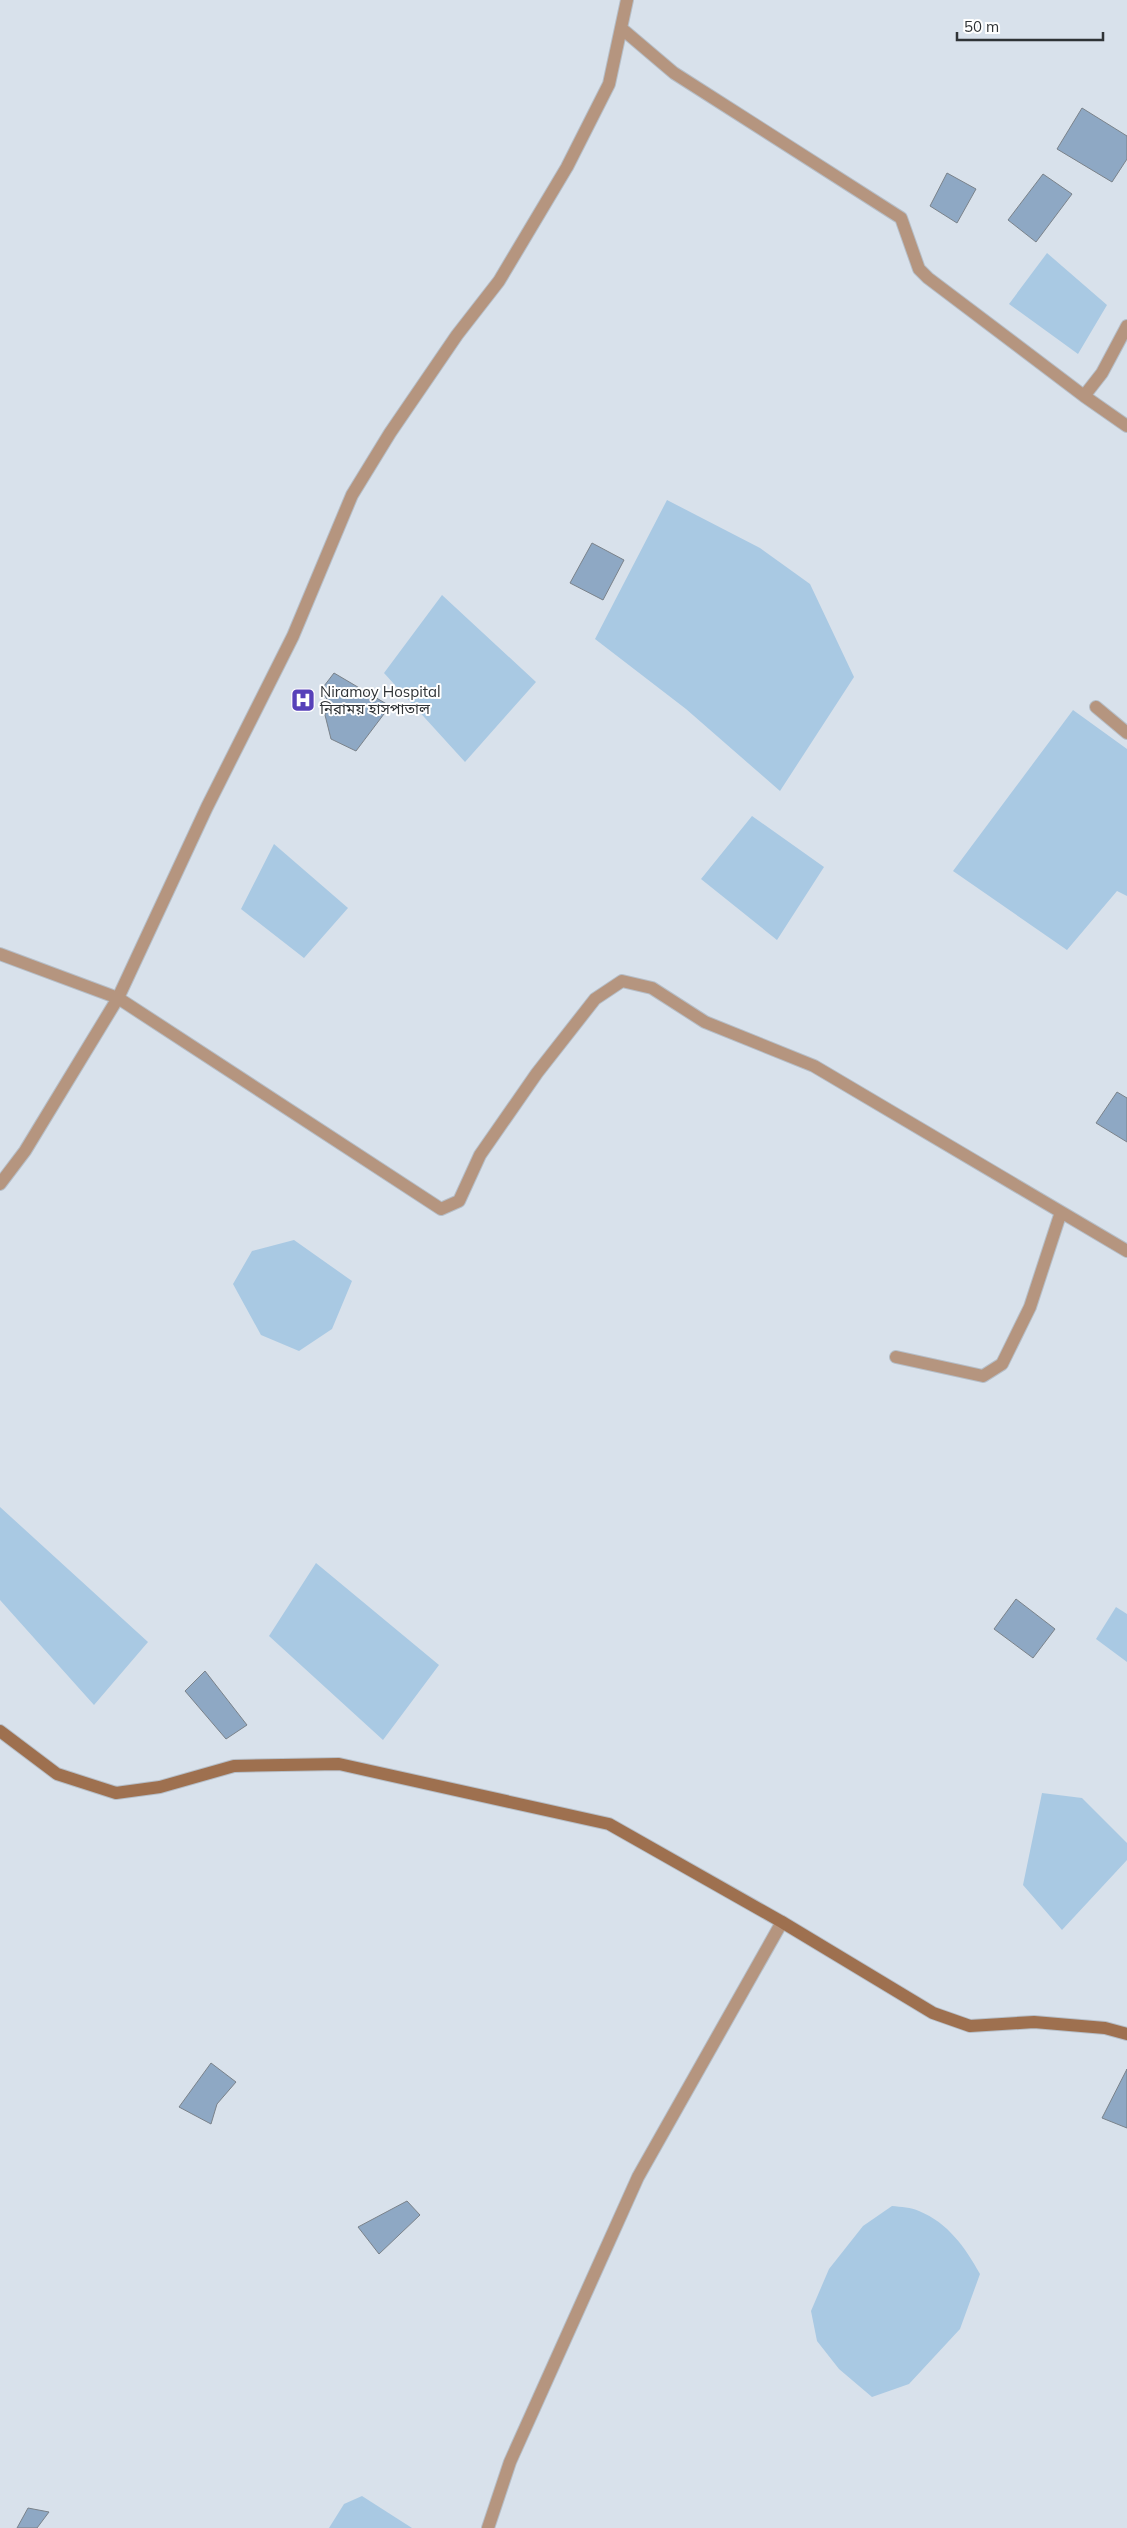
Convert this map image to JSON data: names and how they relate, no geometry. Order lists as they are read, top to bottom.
{
  "places": {
    "hospital": ["Niramoy Hospital নিরাময় হাসপাতাল"]
  },
  "scale_bar": "50 m"
}
